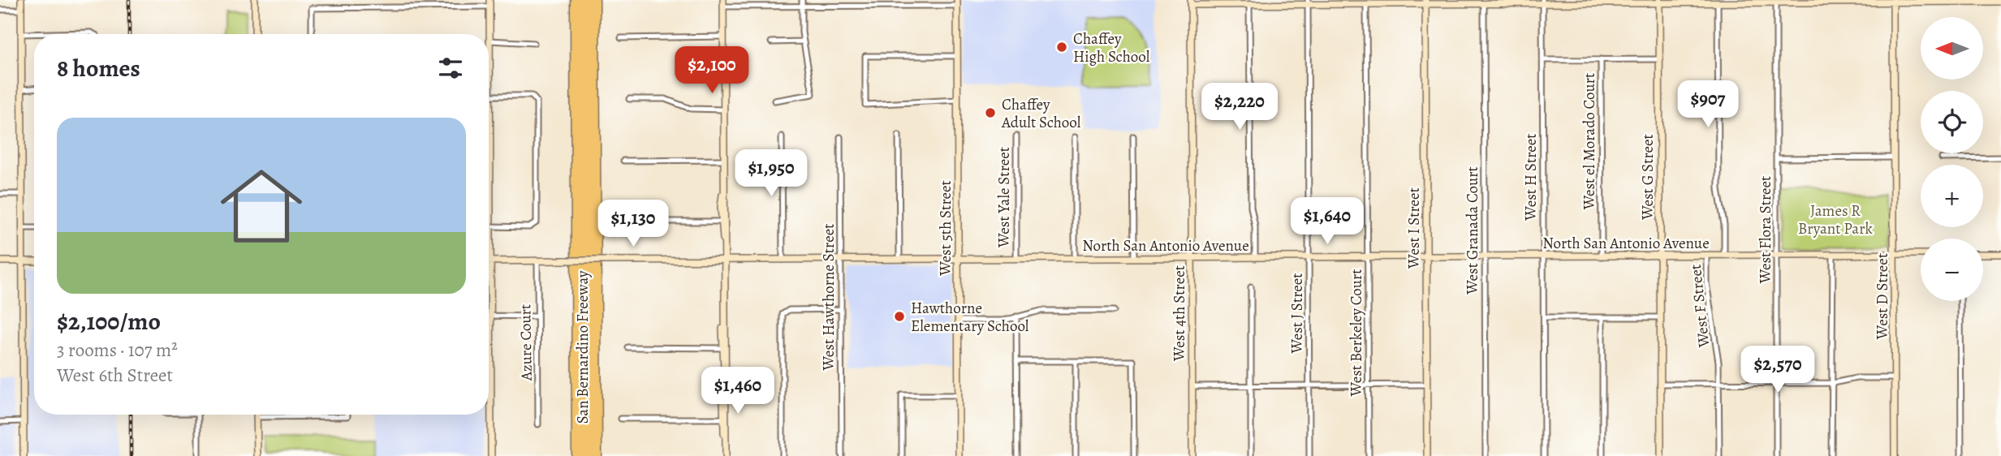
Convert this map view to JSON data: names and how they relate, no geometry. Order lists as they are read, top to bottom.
{
  "streets": {
    "highway": ["San Bernardino Freeway"],
    "street": [
      "West el Morado Court",
      "West H Street",
      "West G Street",
      "West Yale Street",
      "West 5th Street",
      "West I Street",
      "West Flora Street",
      "West Granada Court",
      "North San Antonio Avenue",
      "West D Street",
      "West Hawthorne Street",
      "West F Street",
      "West 4th Street",
      "West J Street",
      "West Berkeley Court",
      "Azure Court"
    ]
  },
  "crossings": [
    ["West el Morado Court", "North San Antonio Avenue"],
    ["West H Street", "North San Antonio Avenue"],
    ["West G Street", "North San Antonio Avenue"],
    ["West Yale Street", "North San Antonio Avenue"],
    ["West 5th Street", "North San Antonio Avenue"],
    ["West I Street", "North San Antonio Avenue"],
    ["West Flora Street", "North San Antonio Avenue"],
    ["West Granada Court", "North San Antonio Avenue"],
    ["North San Antonio Avenue", "West D Street"],
    ["North San Antonio Avenue", "West Hawthorne Street"],
    ["North San Antonio Avenue", "West F Street"],
    ["North San Antonio Avenue", "West 4th Street"],
    ["North San Antonio Avenue", "West J Street"],
    ["North San Antonio Avenue", "West Berkeley Court"],
    ["North San Antonio Avenue", "Azure Court"]
  ],
  "parks": ["James R Bryant Park"],
  "places": ["Chaffey High School", "Chaffey Adult School", "Hawthorne Elementary School"],
  "north": "left",
  "page": {
    "map_buttons": ["+", "−"],
    "heading": "8 homes",
    "price": [
      "$2,100",
      "$907",
      "$2,220",
      "$1,950",
      "$1,640",
      "$1,130",
      "$2,570",
      "$1,460"
    ],
    "list": [
      {
        "name": "$2,100/mo",
        "note": "3 rooms · 107 m² · West 6th Street"
      }
    ]
  }
}
